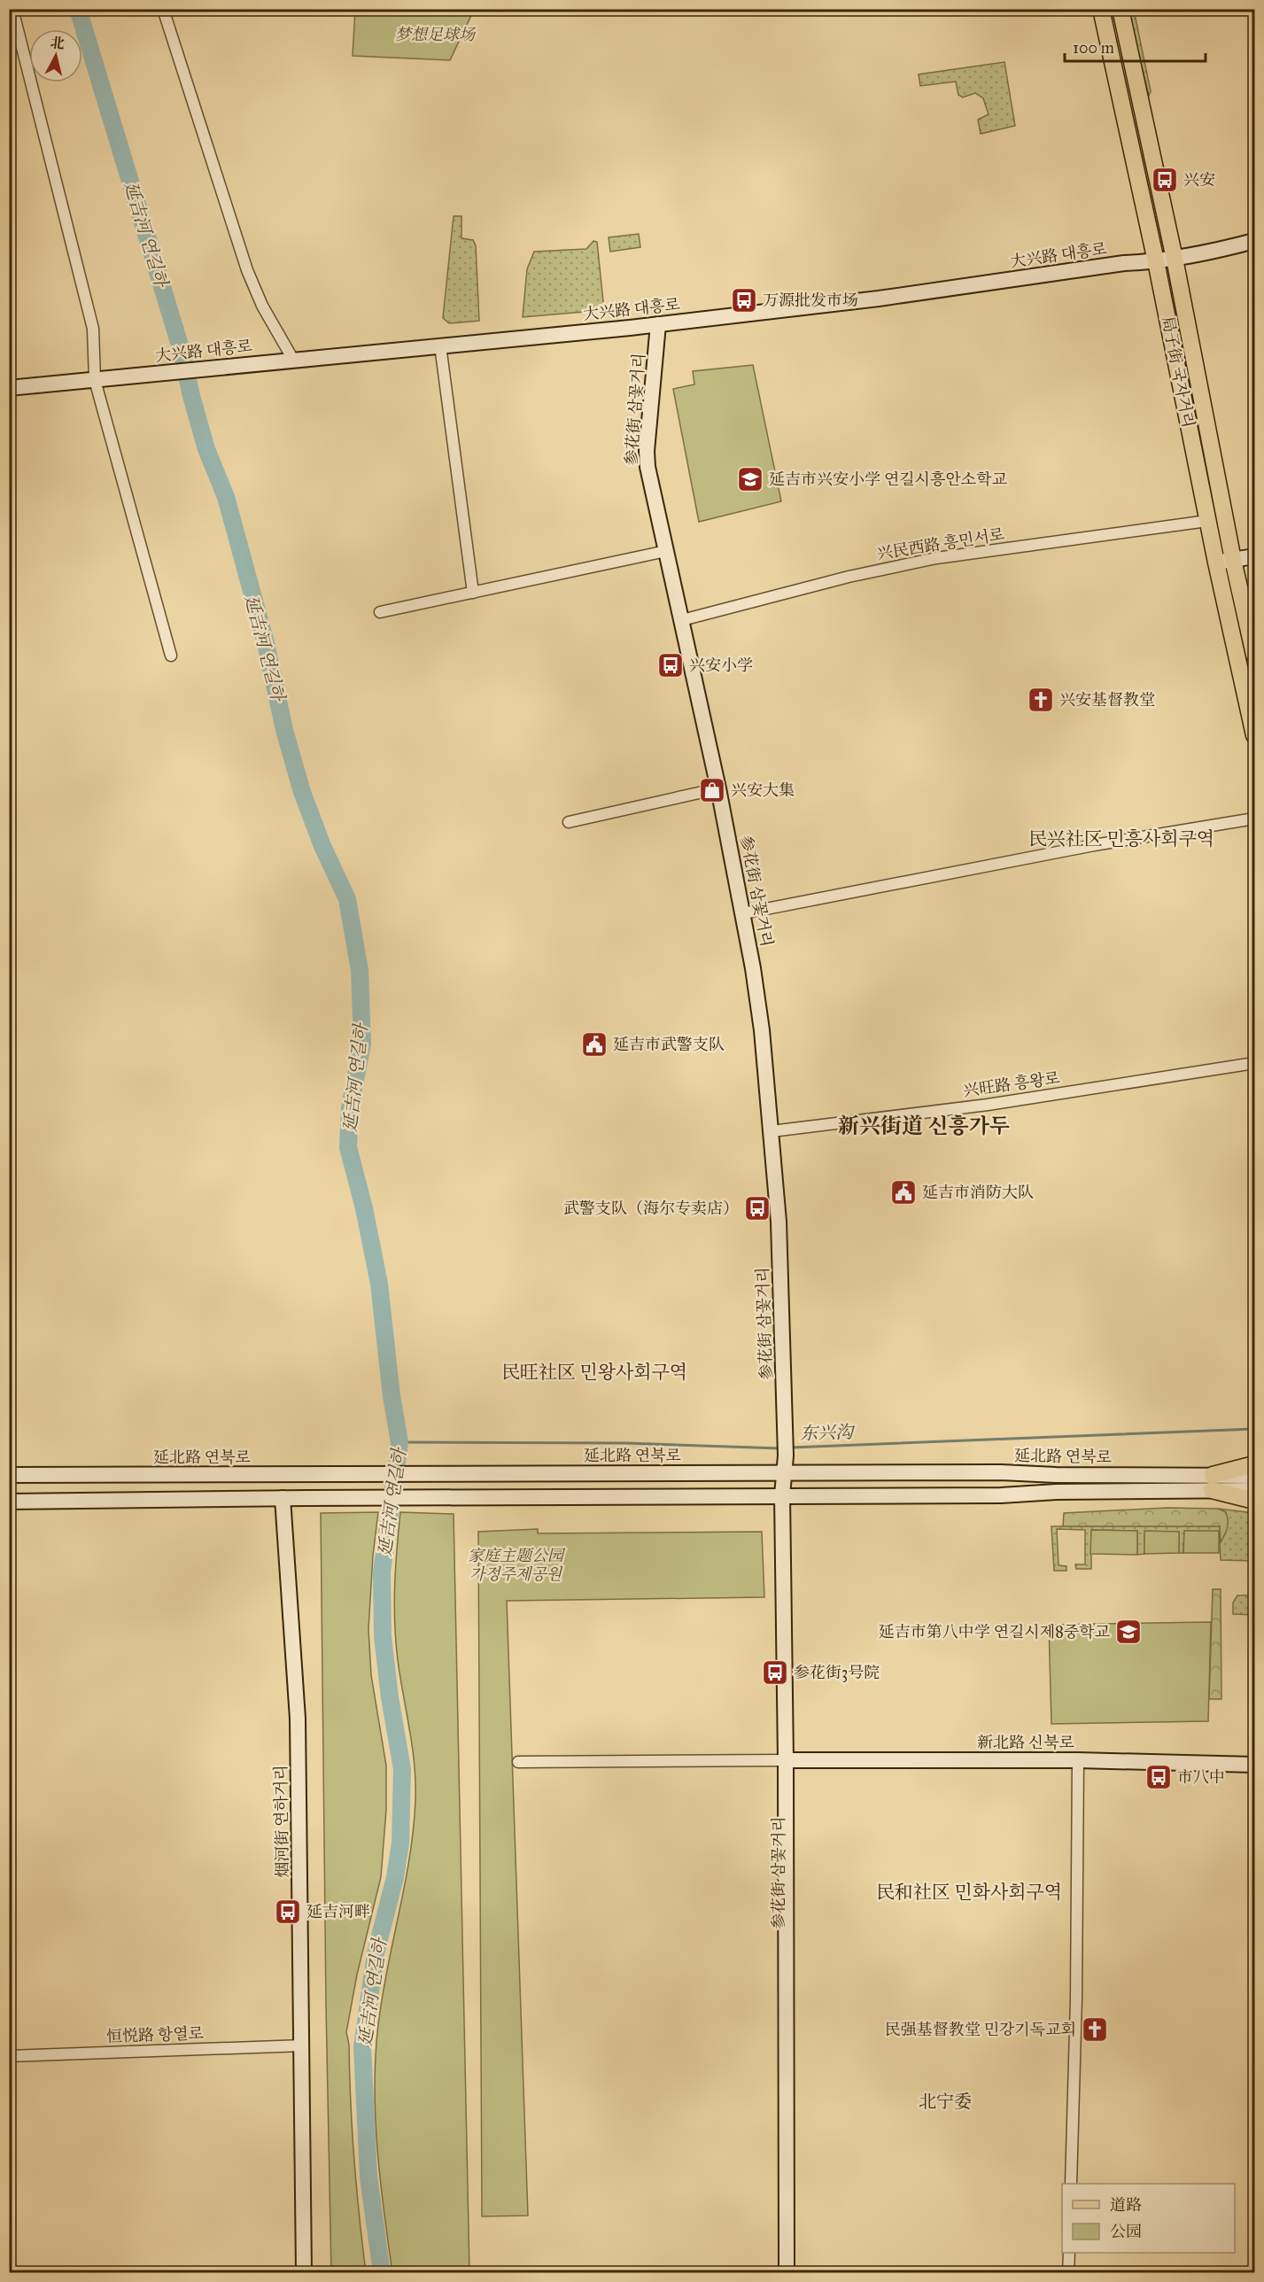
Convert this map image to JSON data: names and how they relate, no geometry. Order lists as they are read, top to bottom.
{
  "streets": {
    "main road": [
      "大兴路 대흥로",
      "局子街 국자거리",
      "参花街 삼꽃거리",
      "延北路 연북로",
      "新北路 신북로",
      "烟河街 연하거리"
    ],
    "street": ["兴民西路 흥민서로", "兴旺路 흥왕로", "恒悦路 항열로"]
  },
  "crossings": [
    ["大兴路 대흥로", "局子街 국자거리"],
    ["大兴路 대흥로", "参花街 삼꽃거리"],
    ["局子街 국자거리", "兴民西路 흥민서로"],
    ["参花街 삼꽃거리", "兴民西路 흥민서로"],
    ["参花街 삼꽃거리", "兴旺路 흥왕로"],
    ["参花街 삼꽃거리", "延北路 연북로"],
    ["参花街 삼꽃거리", "新北路 신북로"],
    ["延北路 연북로", "烟河街 연하거리"],
    ["烟河街 연하거리", "恒悦路 항열로"]
  ],
  "districts": [
    "民兴社区 민흥사회구역",
    "新兴街道 신흥가두",
    "民旺社区 민왕사회구역",
    "民和社区 민화사회구역",
    "北宁委"
  ],
  "water": ["延吉河 연길하", "东兴沟"],
  "parks": ["梦想足球场", "家庭主题公园 가정주제공원"],
  "places": {
    "bus stop": [
      "兴安",
      "万源批发市场",
      "兴安小学",
      "武警支队（海尔专卖店）",
      "参花街3号院",
      "市八中",
      "延吉河畔"
    ],
    "school or university": ["延吉市兴安小学 연길시흥안소학교", "延吉市第八中学 연길시제8중학교"],
    "church": ["兴安基督教堂", "民强基督教堂 민강기독교회"],
    "shop": ["兴安大集"],
    "public building": ["延吉市武警支队", "延吉市消防大队"]
  },
  "legend": ["道路", "公园"],
  "scale_bar": "100 m",
  "north": "top"
}
